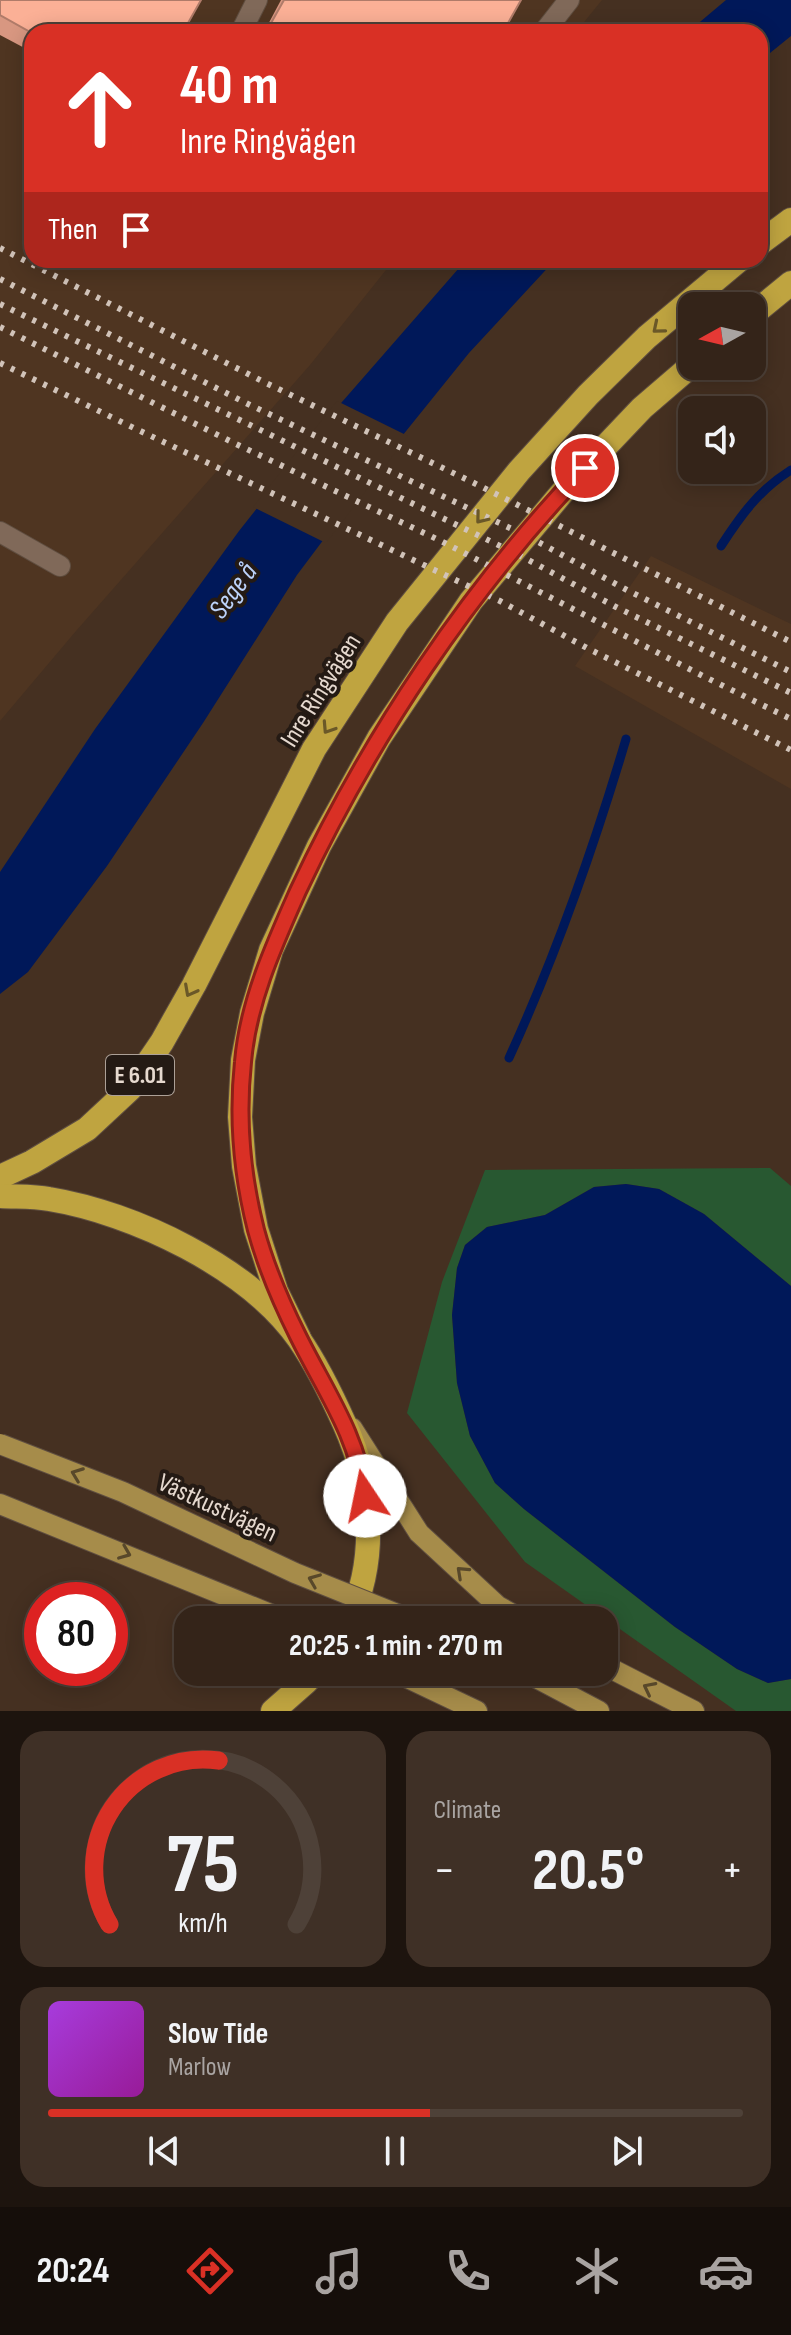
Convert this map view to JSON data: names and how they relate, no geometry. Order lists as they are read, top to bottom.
{
  "streets": {
    "highway": ["Inre Ringvägen", "E 6.01"],
    "main road": ["Västkustvägen"]
  },
  "one_way": ["Inre Ringvägen"],
  "water": ["Sege å"],
  "north": "left",
  "page": {
    "turn": ["40 m", "Inre Ringvägen"],
    "then": "Then",
    "limit": "80",
    "trip": "20:25 · 1 min · 270 m",
    "tile": "Climate",
    "heat": ["−", "20.5°", "+"],
    "song": ["Slow Tide", "Marlow"],
    "tabs": "20:24",
    "gauge": ["75", "km/h"]
  }
}
